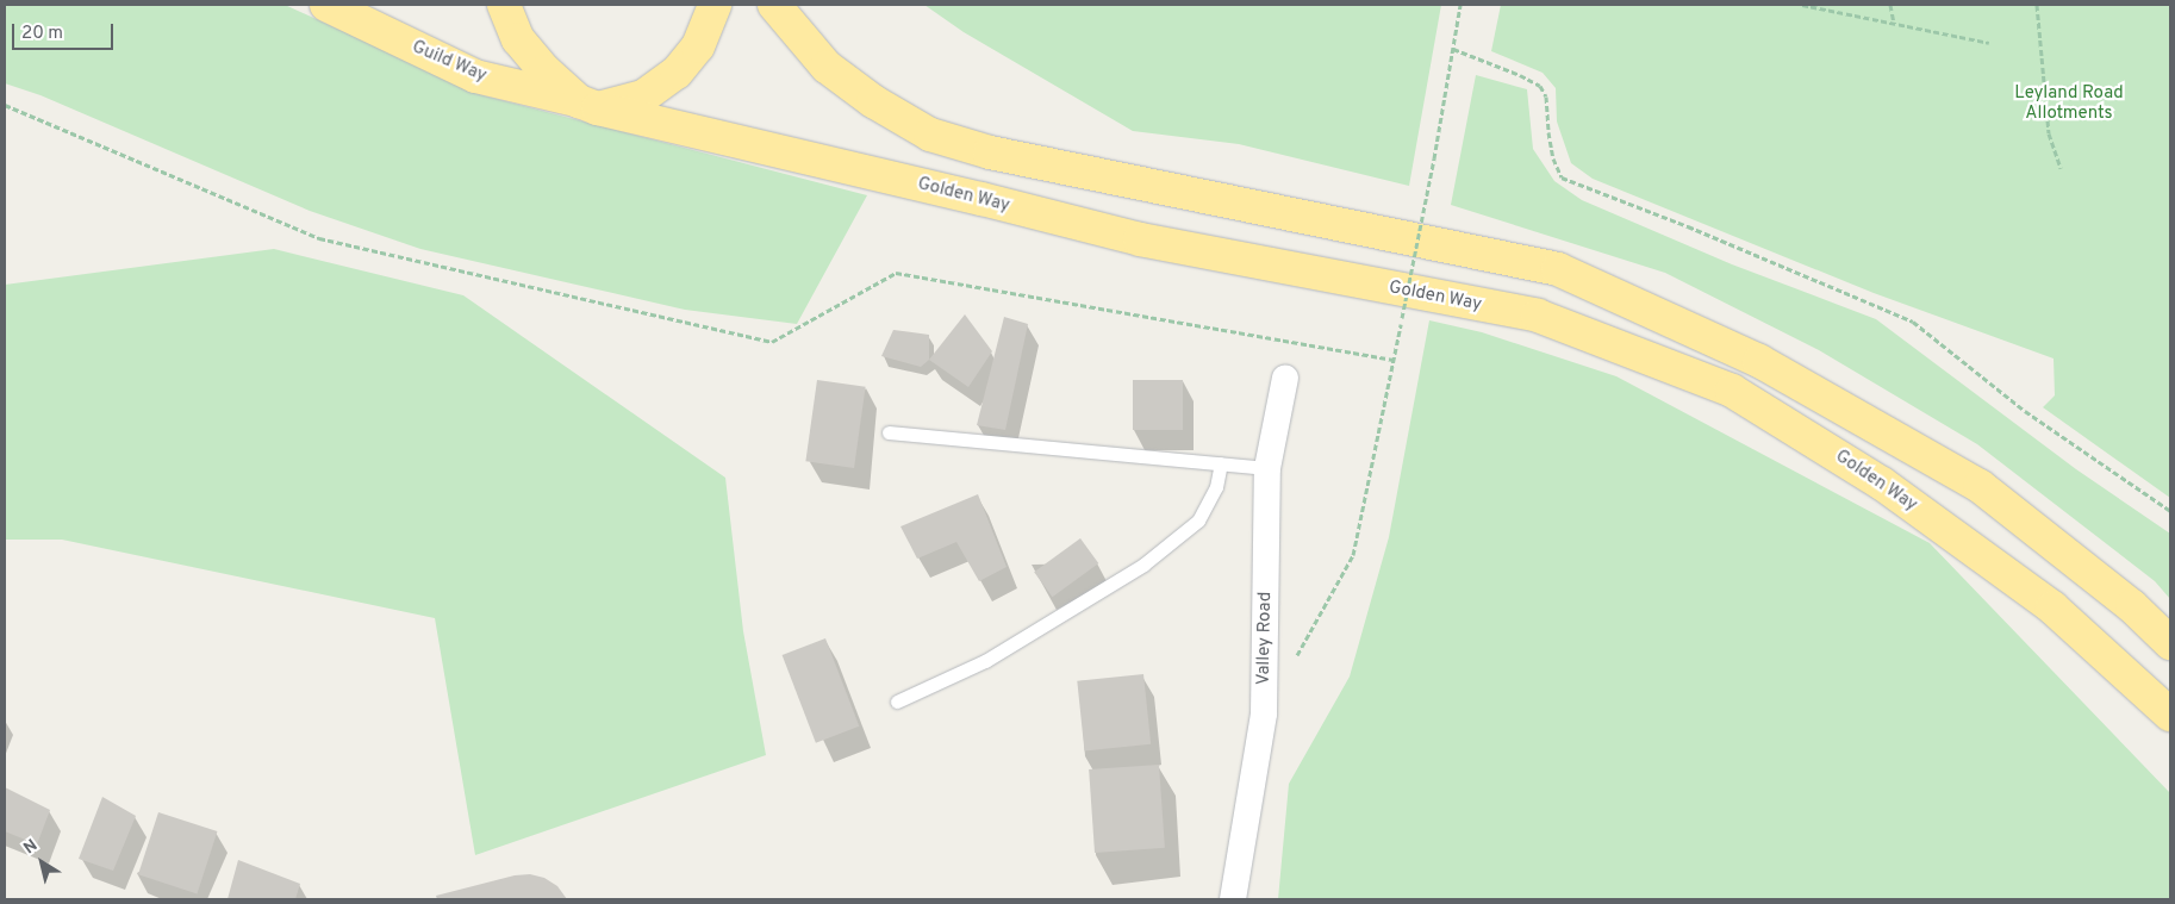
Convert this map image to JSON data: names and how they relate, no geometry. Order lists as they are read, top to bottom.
{
  "streets": {
    "highway": ["Guild Way", "Golden Way"],
    "street": ["Valley Road"]
  },
  "crossings": [
    ["Guild Way", "Golden Way"]
  ],
  "parks": ["Leyland Road Allotments"],
  "scale_bar": "20 m",
  "north": "top left"
}
